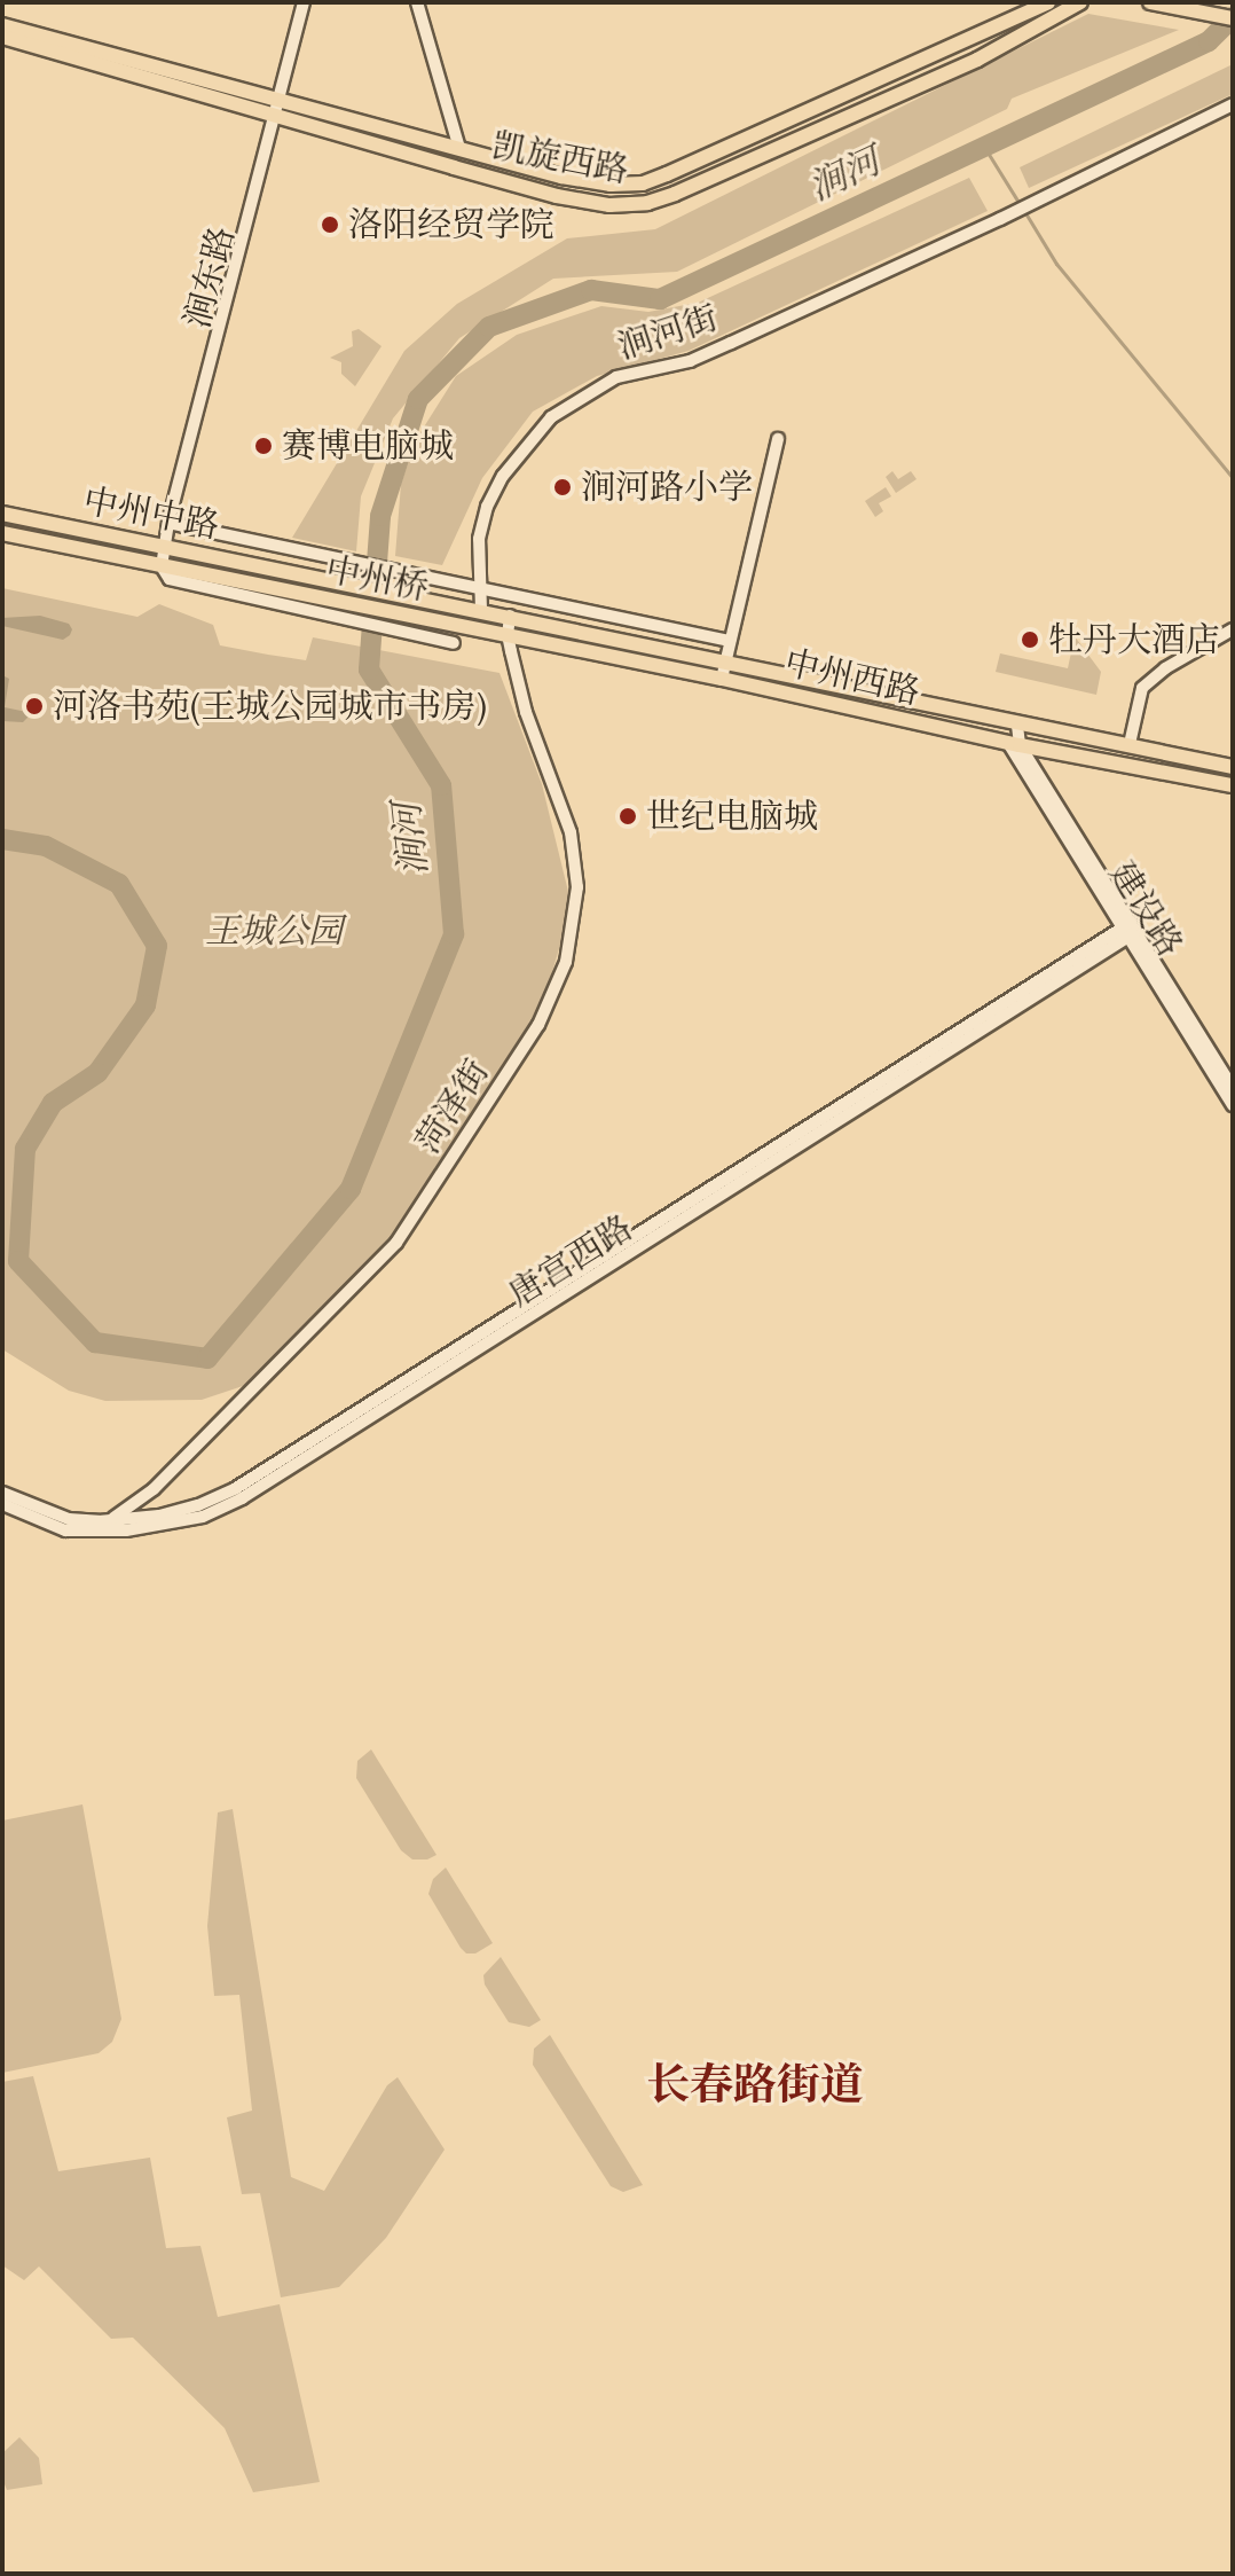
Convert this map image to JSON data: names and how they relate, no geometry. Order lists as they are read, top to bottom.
{
  "streets": {
    "main road": [
      "凯旋西路",
      "中州中路",
      "中州桥",
      "中州西路"
    ],
    "street": [
      "涧东路",
      "涧河街",
      "建设路",
      "菏泽街",
      "唐宫西路"
    ]
  },
  "crossings": [
    ["凯旋西路", "涧东路"],
    ["涧东路", "中州中路"],
    ["涧河街", "中州西路"],
    ["中州中路", "中州桥"],
    ["中州桥", "中州西路"],
    ["中州西路", "建设路"],
    ["中州西路", "菏泽街"],
    ["建设路", "唐宫西路"],
    ["菏泽街", "唐宫西路"]
  ],
  "districts": ["长春路街道"],
  "water": ["涧河"],
  "parks": ["王城公园"],
  "places": [
    "洛阳经贸学院",
    "赛博电脑城",
    "涧河路小学",
    "牡丹大酒店",
    "河洛书苑(王城公园城市书房)",
    "世纪电脑城"
  ]
}
